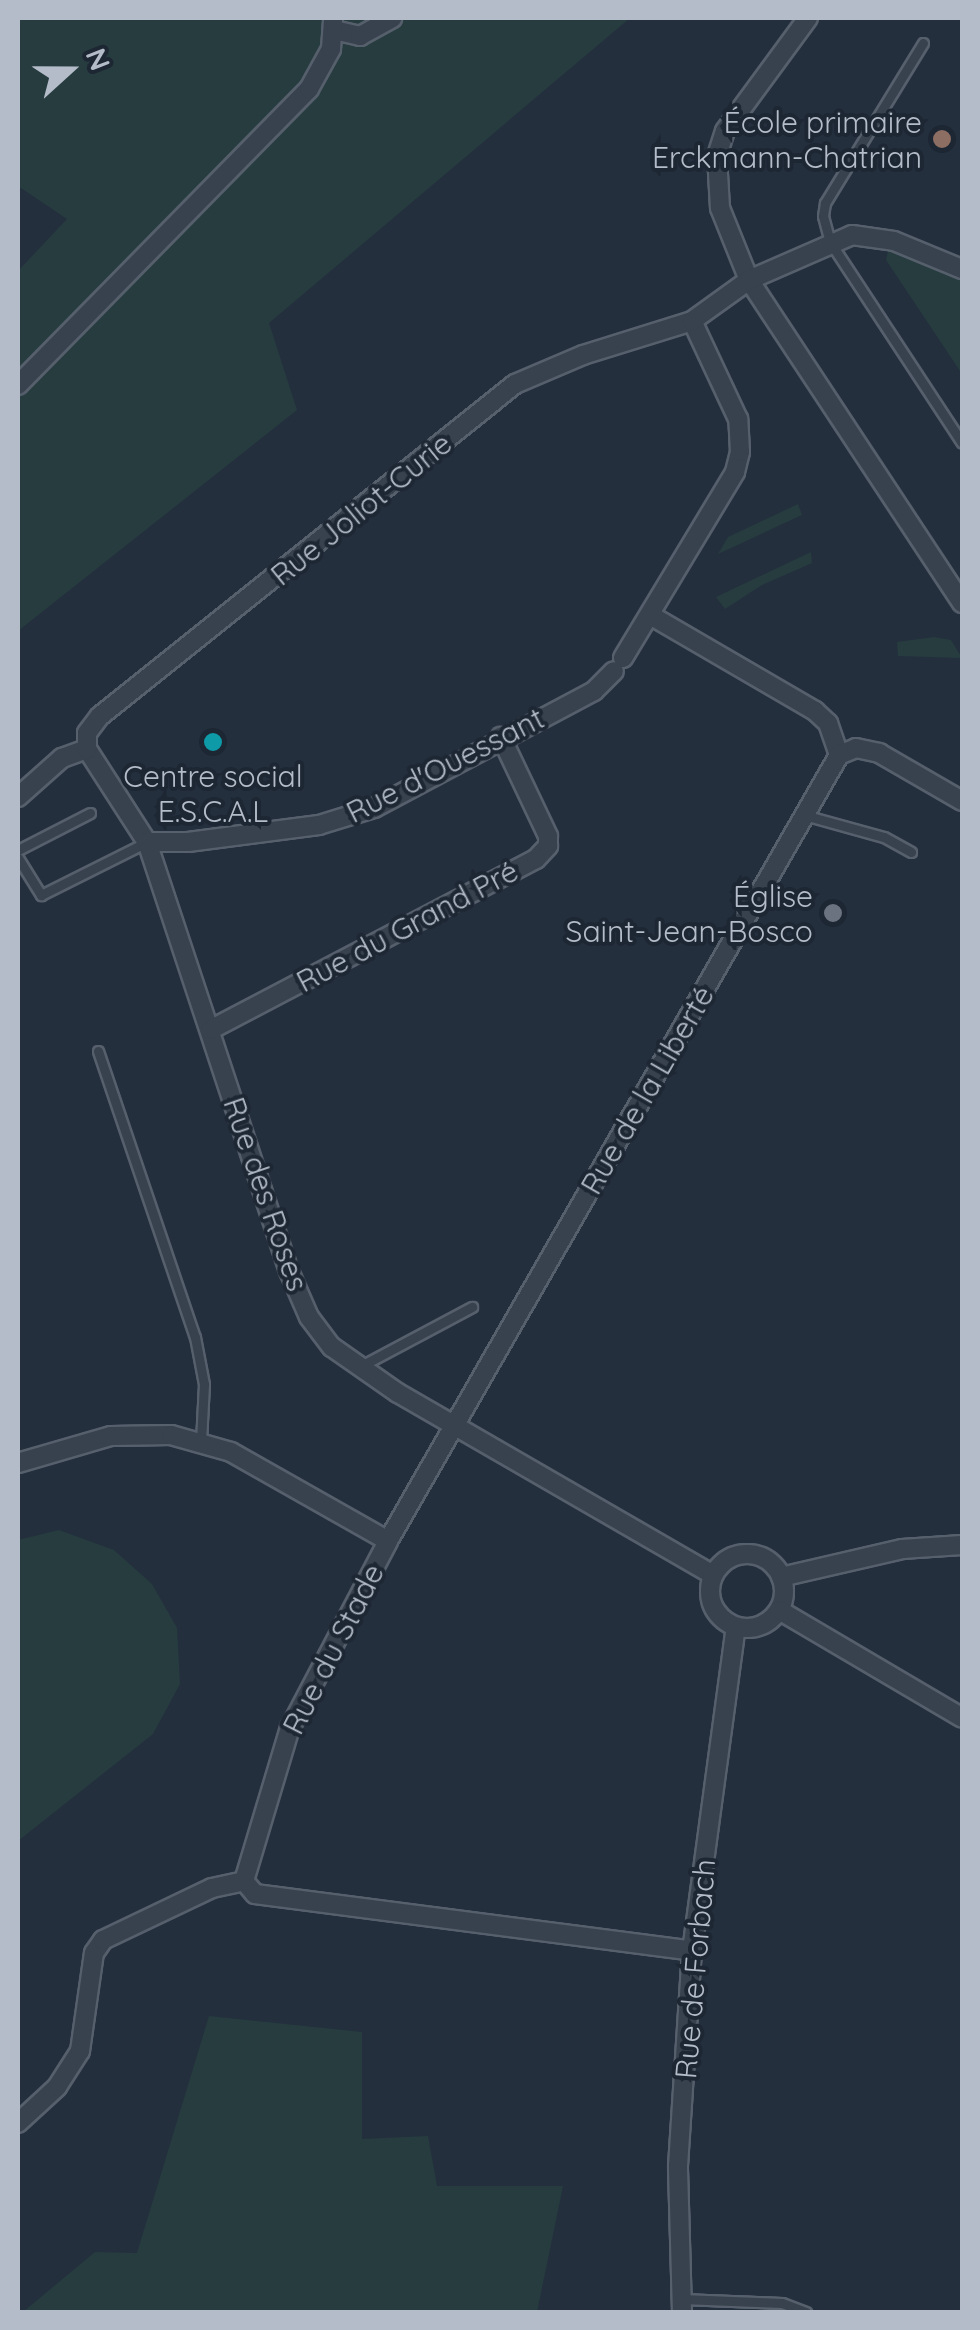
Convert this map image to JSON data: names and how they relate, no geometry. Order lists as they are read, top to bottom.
{
  "streets": {
    "street": [
      "Rue Joliot-Curie",
      "Rue d'Ouessant",
      "Rue du Grand Pré",
      "Rue de la Liberté",
      "Rue des Roses",
      "Rue du Stade",
      "Rue de Forbach"
    ]
  },
  "crossings": [
    ["Rue Joliot-Curie", "Rue d'Ouessant"],
    ["Rue Joliot-Curie", "Rue des Roses"],
    ["Rue d'Ouessant", "Rue du Grand Pré"],
    ["Rue d'Ouessant", "Rue des Roses"],
    ["Rue du Grand Pré", "Rue des Roses"],
    ["Rue de la Liberté", "Rue des Roses"],
    ["Rue de la Liberté", "Rue du Stade"],
    ["Rue des Roses", "Rue du Stade"],
    ["Rue des Roses", "Rue de Forbach"]
  ],
  "places": ["École primaire Erckmann-Chatrian", "Centre social E.S.C.A.L", "Église Saint-Jean-Bosco"],
  "north": "right"
}
